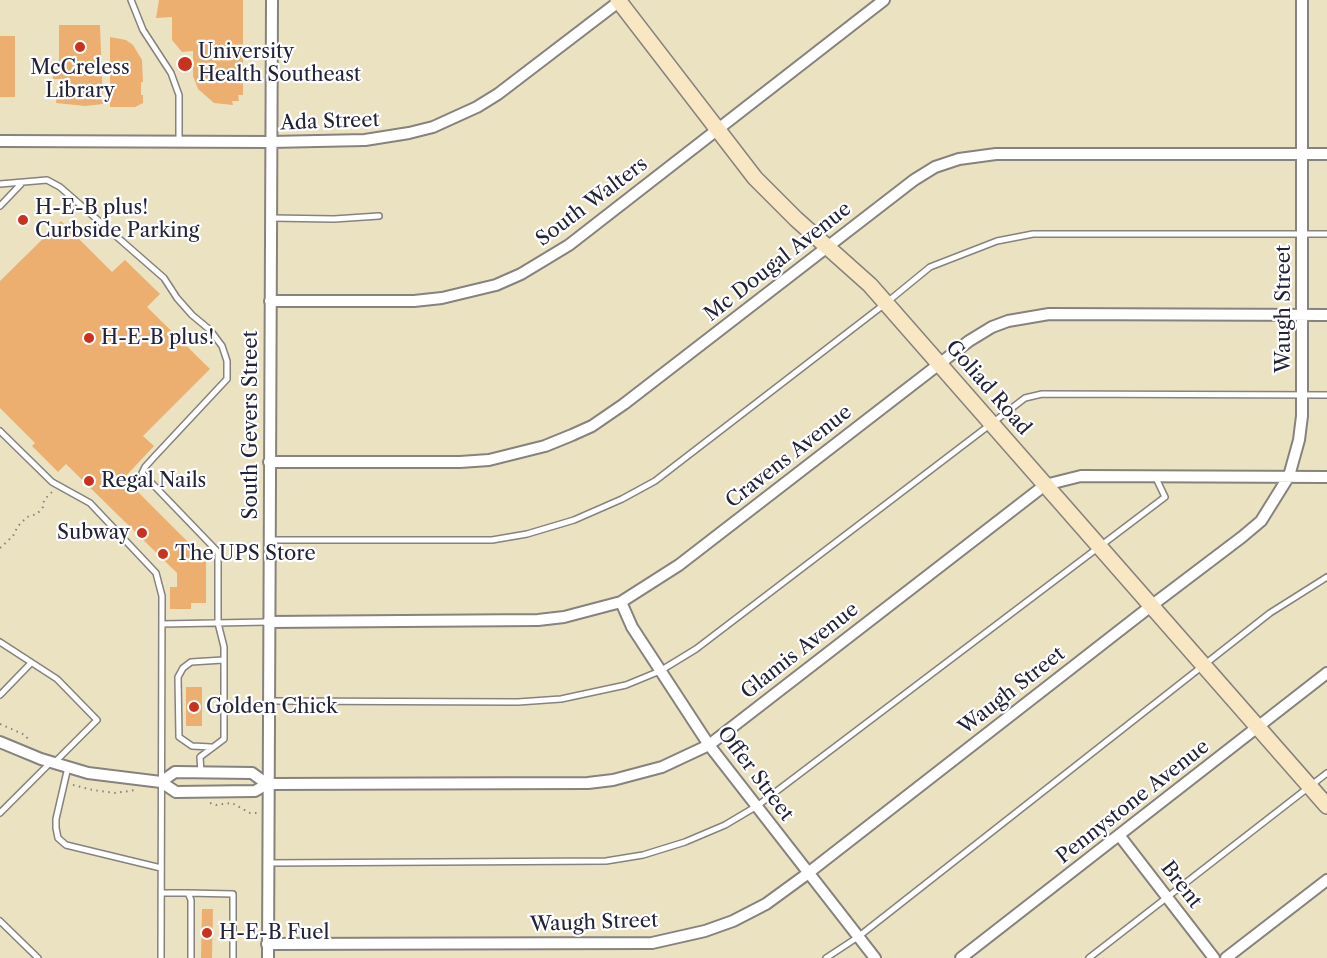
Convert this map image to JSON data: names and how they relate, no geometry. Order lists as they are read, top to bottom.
{
  "streets": {
    "main road": ["Goliad Road"],
    "street": [
      "Ada Street",
      "South Walters",
      "Mc Dougal Avenue",
      "Waugh Street",
      "South Gevers Street",
      "Cravens Avenue",
      "Glamis Avenue",
      "Offer Street",
      "Pennystone Avenue",
      "Brent"
    ]
  },
  "crossings": [
    ["Ada Street", "Goliad Road"],
    ["Ada Street", "South Gevers Street"],
    ["South Walters", "Goliad Road"],
    ["South Walters", "South Gevers Street"],
    ["Mc Dougal Avenue", "Waugh Street"],
    ["Mc Dougal Avenue", "Goliad Road"],
    ["Mc Dougal Avenue", "South Gevers Street"],
    ["Waugh Street", "Goliad Road"],
    ["Waugh Street", "South Gevers Street"],
    ["Waugh Street", "Cravens Avenue"],
    ["Waugh Street", "Glamis Avenue"],
    ["Waugh Street", "Offer Street"],
    ["Goliad Road", "Cravens Avenue"],
    ["Goliad Road", "Glamis Avenue"],
    ["Goliad Road", "Pennystone Avenue"],
    ["South Gevers Street", "Cravens Avenue"],
    ["South Gevers Street", "Glamis Avenue"],
    ["Cravens Avenue", "Offer Street"],
    ["Glamis Avenue", "Offer Street"],
    ["Pennystone Avenue", "Brent"]
  ],
  "places": [
    "McCreless Library",
    "University Health Southeast",
    "H-E-B plus! Curbside Parking",
    "H-E-B plus!",
    "Regal Nails",
    "Subway",
    "The UPS Store",
    "Golden Chick",
    "H-E-B Fuel"
  ]
}
